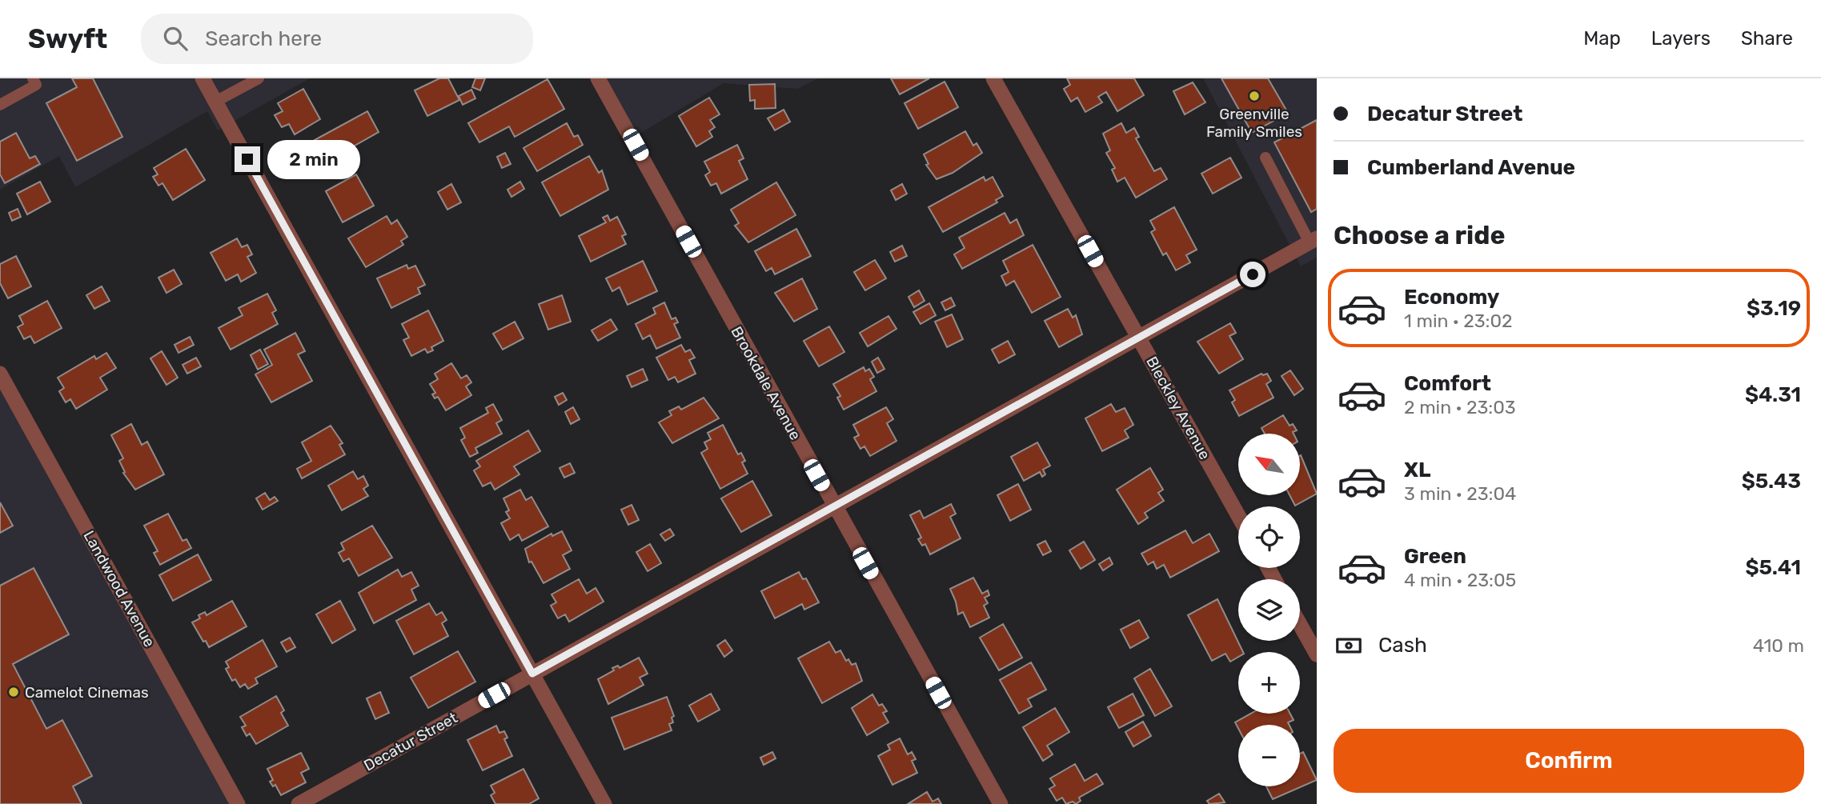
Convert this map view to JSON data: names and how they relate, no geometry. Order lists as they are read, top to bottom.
{
  "streets": {
    "street": [
      "Brookdale Avenue",
      "Bleckley Avenue",
      "Landwood Avenue",
      "Decatur Street"
    ]
  },
  "crossings": [
    ["Brookdale Avenue", "Decatur Street"],
    ["Bleckley Avenue", "Decatur Street"]
  ],
  "places": ["Greenville Family Smiles", "Camelot Cinemas"],
  "north": "top left",
  "page": {
    "header": "Swyft",
    "search": "Search here",
    "nav": ["Map", "Layers", "Share"],
    "banner": ["Decatur Street", "Cumberland Avenue"],
    "bubble": "2 min",
    "heading": "Choose a ride",
    "list": [
      {
        "name": "Economy",
        "note": "1 min · 23:02",
        "value": "$3.19"
      },
      {
        "name": "Comfort",
        "note": "2 min · 23:03",
        "value": "$4.31"
      },
      {
        "name": "XL",
        "note": "3 min · 23:04",
        "value": "$5.43"
      },
      {
        "name": "Green",
        "note": "4 min · 23:05",
        "value": "$5.41"
      }
    ],
    "map_buttons": ["+", "−"],
    "pay": ["Cash", "410 m"],
    "buttons": "Confirm"
  }
}
